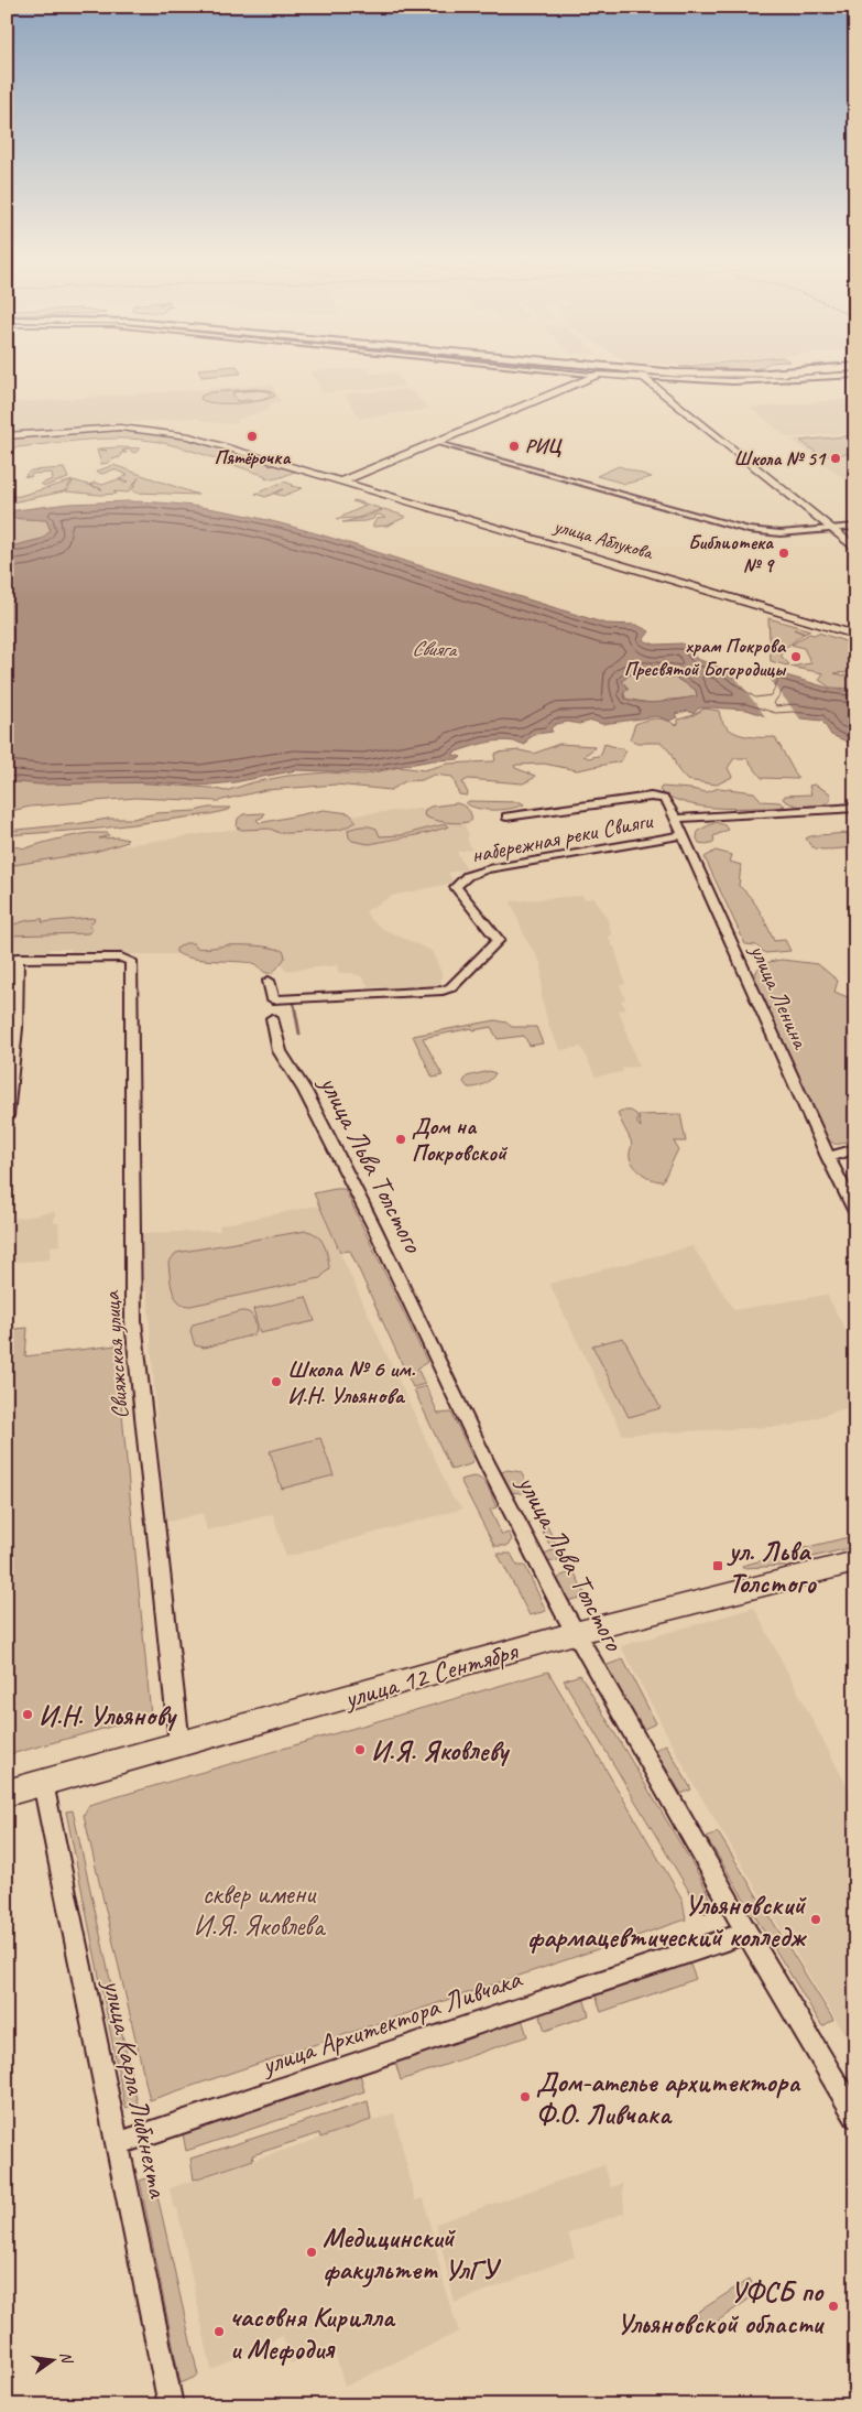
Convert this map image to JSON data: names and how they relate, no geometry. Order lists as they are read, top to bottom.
{
  "streets": {
    "street": [
      "улица Аблукова",
      "набережная реки Свияги",
      "улица Ленина",
      "улица Льва Толстого",
      "Свияжская улица",
      "улица 12 Сентября",
      "улица Архитектора Ливчака",
      "улица Карла Либкнехта"
    ]
  },
  "crossings": [
    ["набережная реки Свияги", "улица Ленина"],
    ["улица Льва Толстого", "улица 12 Сентября"],
    ["улица Льва Толстого", "улица Архитектора Ливчака"],
    ["Свияжская улица", "улица 12 Сентября"],
    ["улица 12 Сентября", "улица Карла Либкнехта"],
    ["улица Архитектора Ливчака", "улица Карла Либкнехта"]
  ],
  "water": ["Свияга"],
  "parks": ["сквер имени И.Я. Яковлева"],
  "places": {
    "other": [
      "Пятёрочка",
      "РИЦ",
      "Школа № 51",
      "Библиотека № 9",
      "храм Покрова Пресвятой Богородицы",
      "Дом на Покровской",
      "Школа № 6 им. И.Н. Ульянова",
      "И.Н. Ульянову",
      "И.Я. Яковлеву",
      "Ульяновский фaрмацевтический колледж",
      "Дом-ателье архитектора Ф.О. Ливчака",
      "Медицинский факультет УлГУ",
      "УФСБ по Ульяновской области",
      "часовня Кирилла и Мефодия"
    ],
    "transit": ["ул. Льва Толстого"]
  },
  "north": "right"
}
